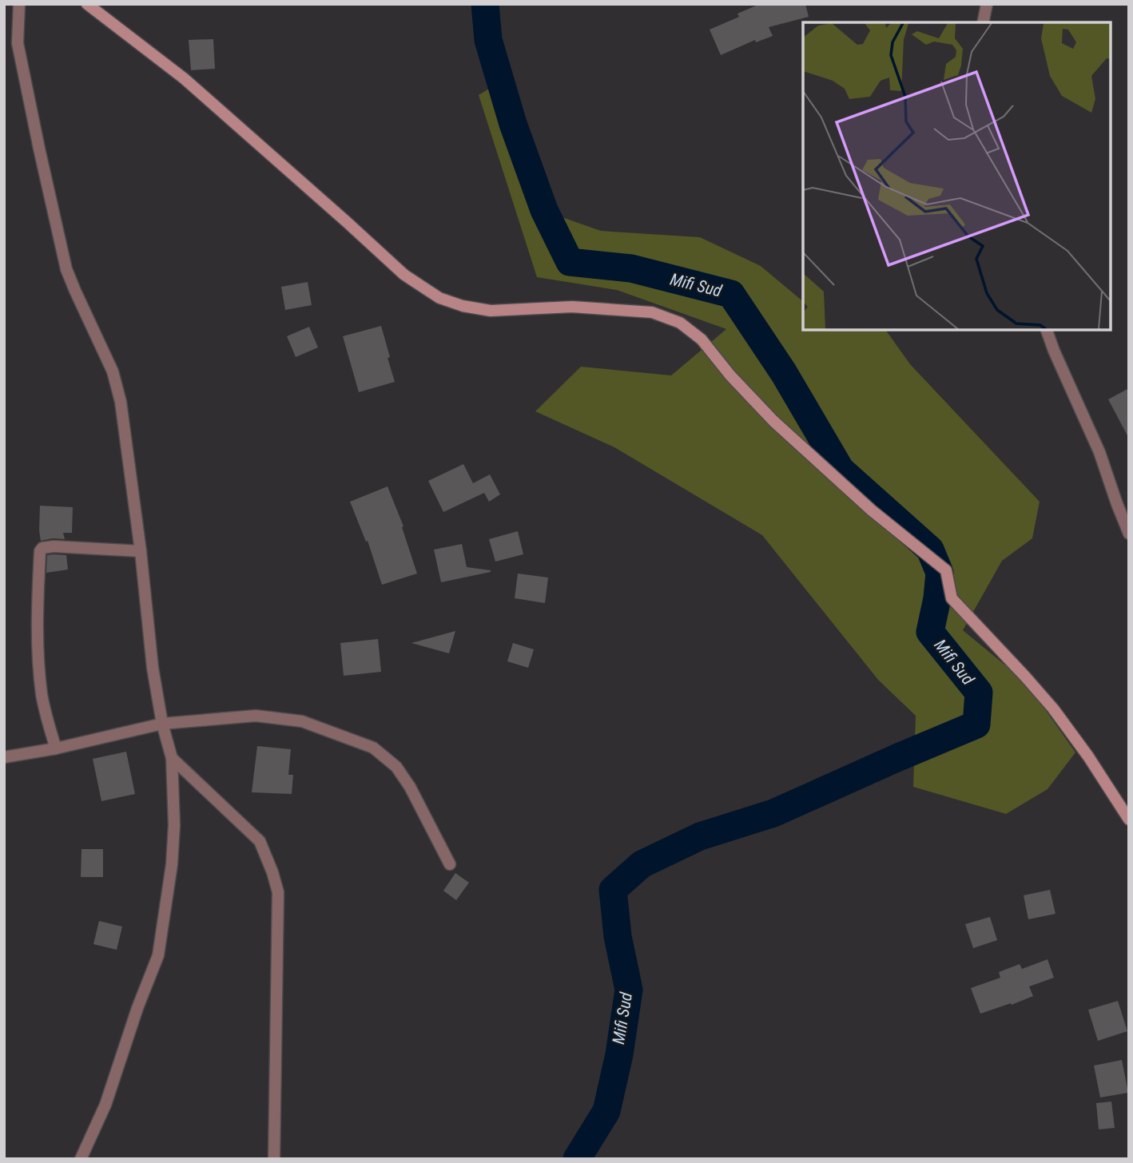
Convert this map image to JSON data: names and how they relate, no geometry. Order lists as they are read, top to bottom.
{
  "water": ["Mifi Sud"]
}
